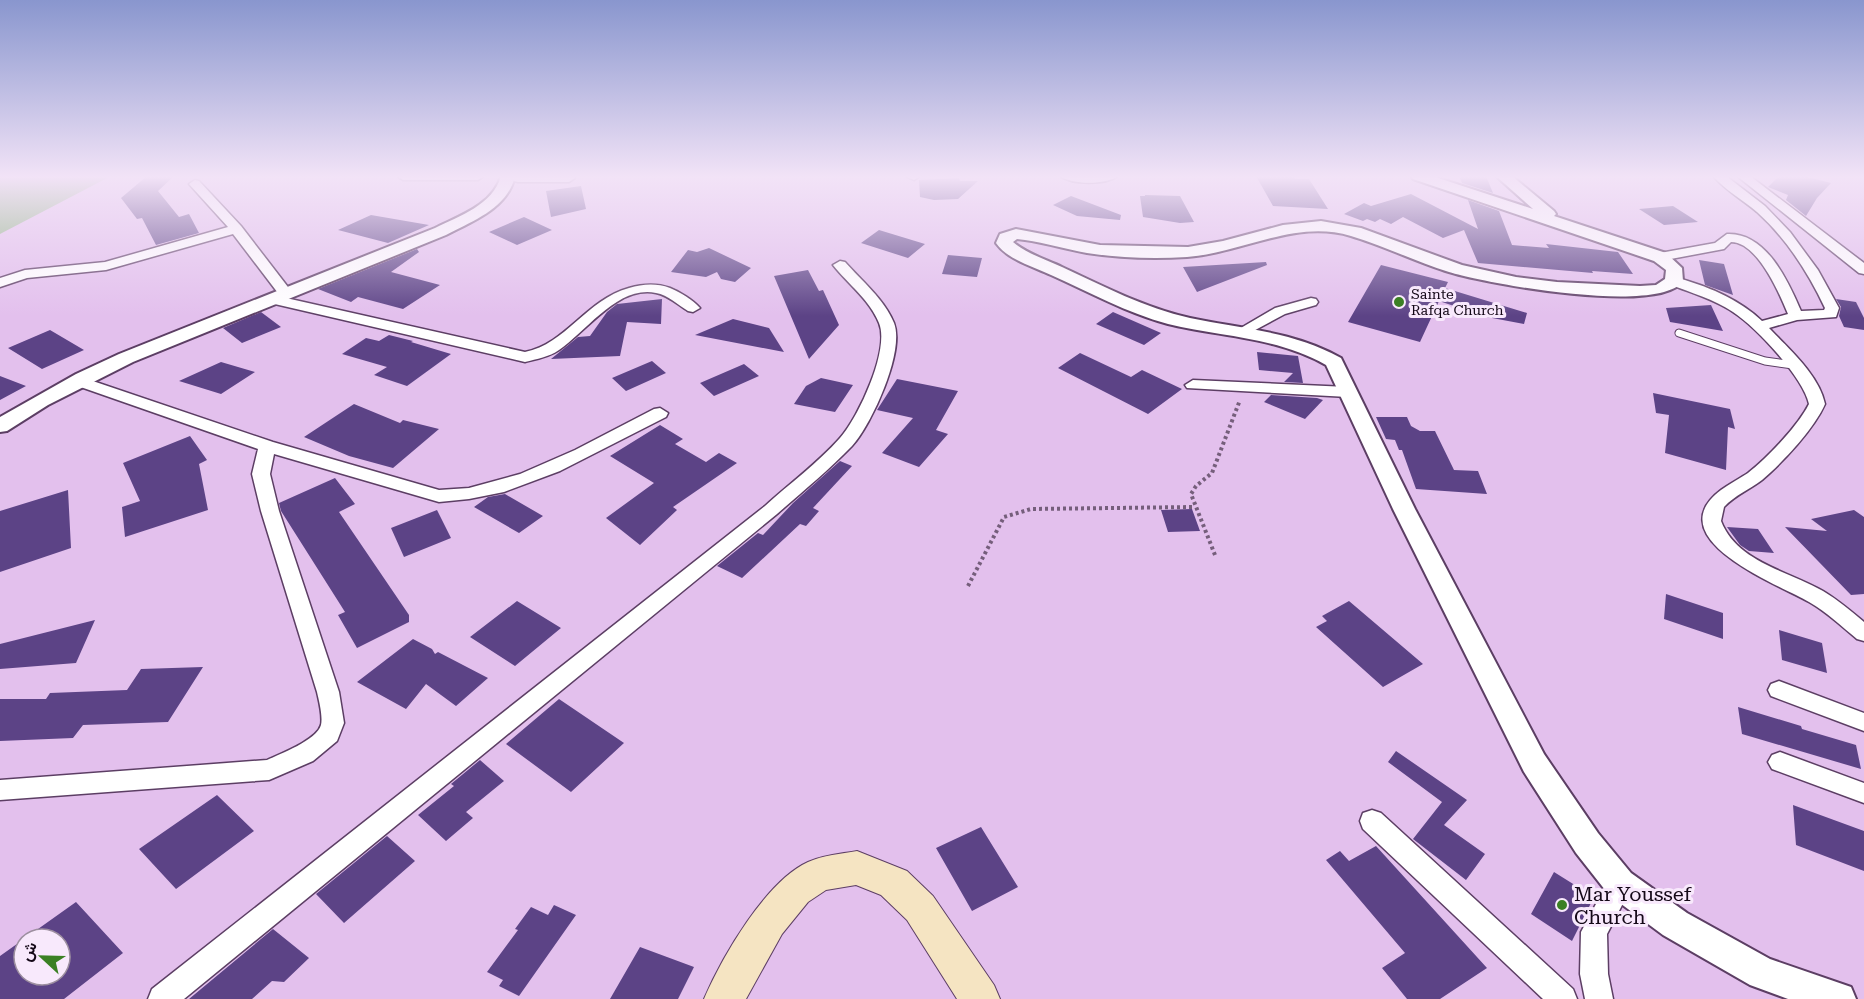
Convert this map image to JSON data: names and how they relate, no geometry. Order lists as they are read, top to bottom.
{
  "places": ["Sainte Rafqa Church", "Mar Youssef Church"],
  "north": "left"
}
